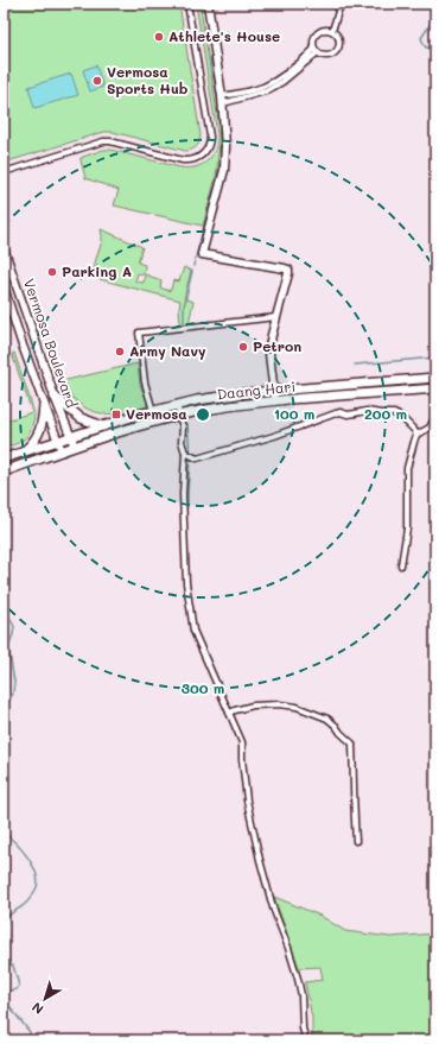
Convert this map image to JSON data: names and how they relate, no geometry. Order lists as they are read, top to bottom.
{
  "streets": {
    "main road": ["Daang Hari"],
    "street": ["Vermosa Boulevard"]
  },
  "crossings": [
    ["Vermosa Boulevard", "Daang Hari"]
  ],
  "places": {
    "other": [
      "Athlete's House",
      "Vermosa Sports Hub",
      "Parking A",
      "Petron",
      "Army Navy"
    ],
    "transit": ["Vermosa"]
  },
  "north": "bottom left",
  "rings": ["100 m", "200 m", "300 m"]
}
